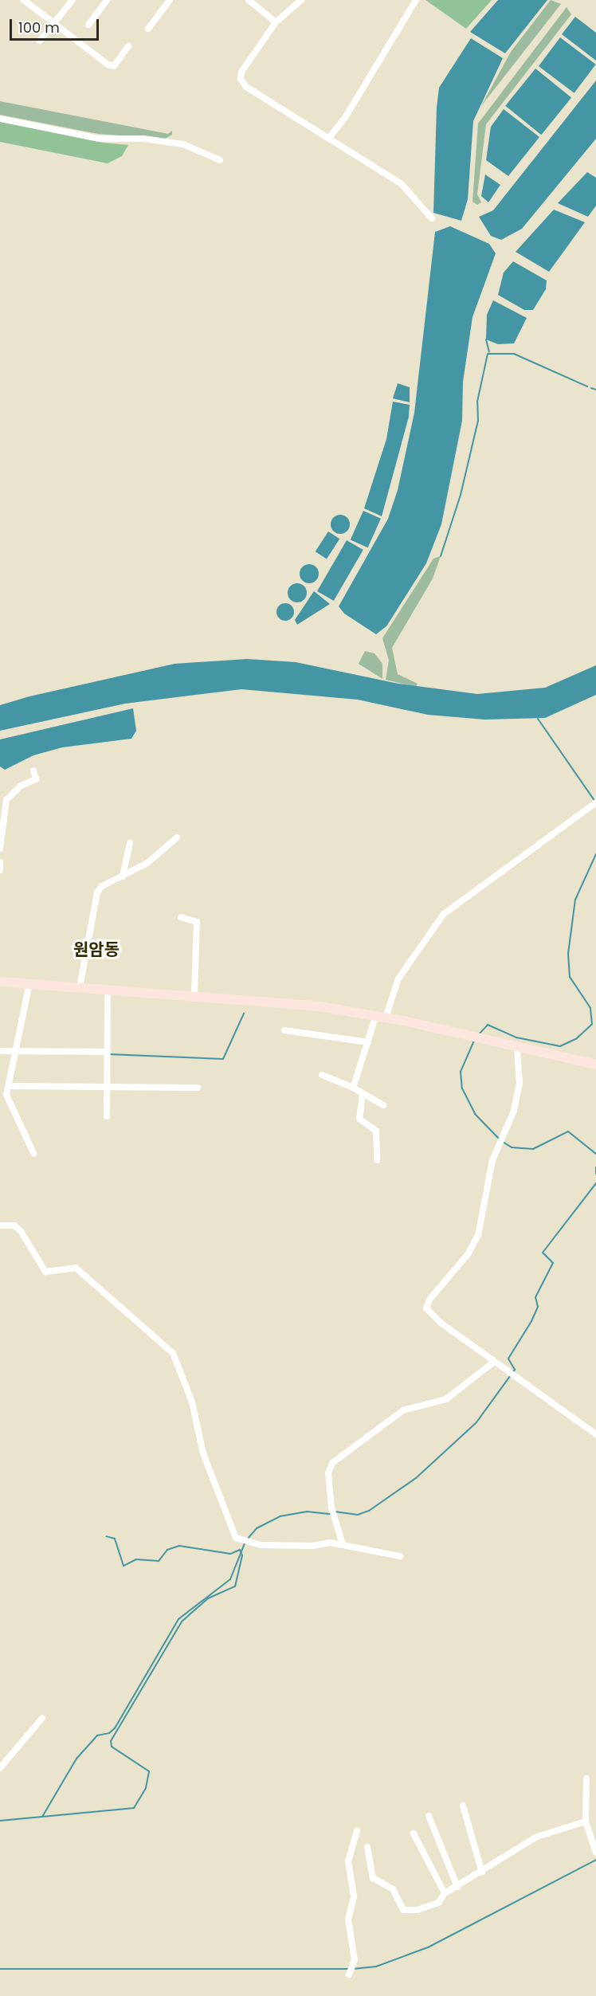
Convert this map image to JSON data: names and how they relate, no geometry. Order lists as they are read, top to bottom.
{
  "districts": ["원암동"],
  "scale_bar": "100 m"
}
